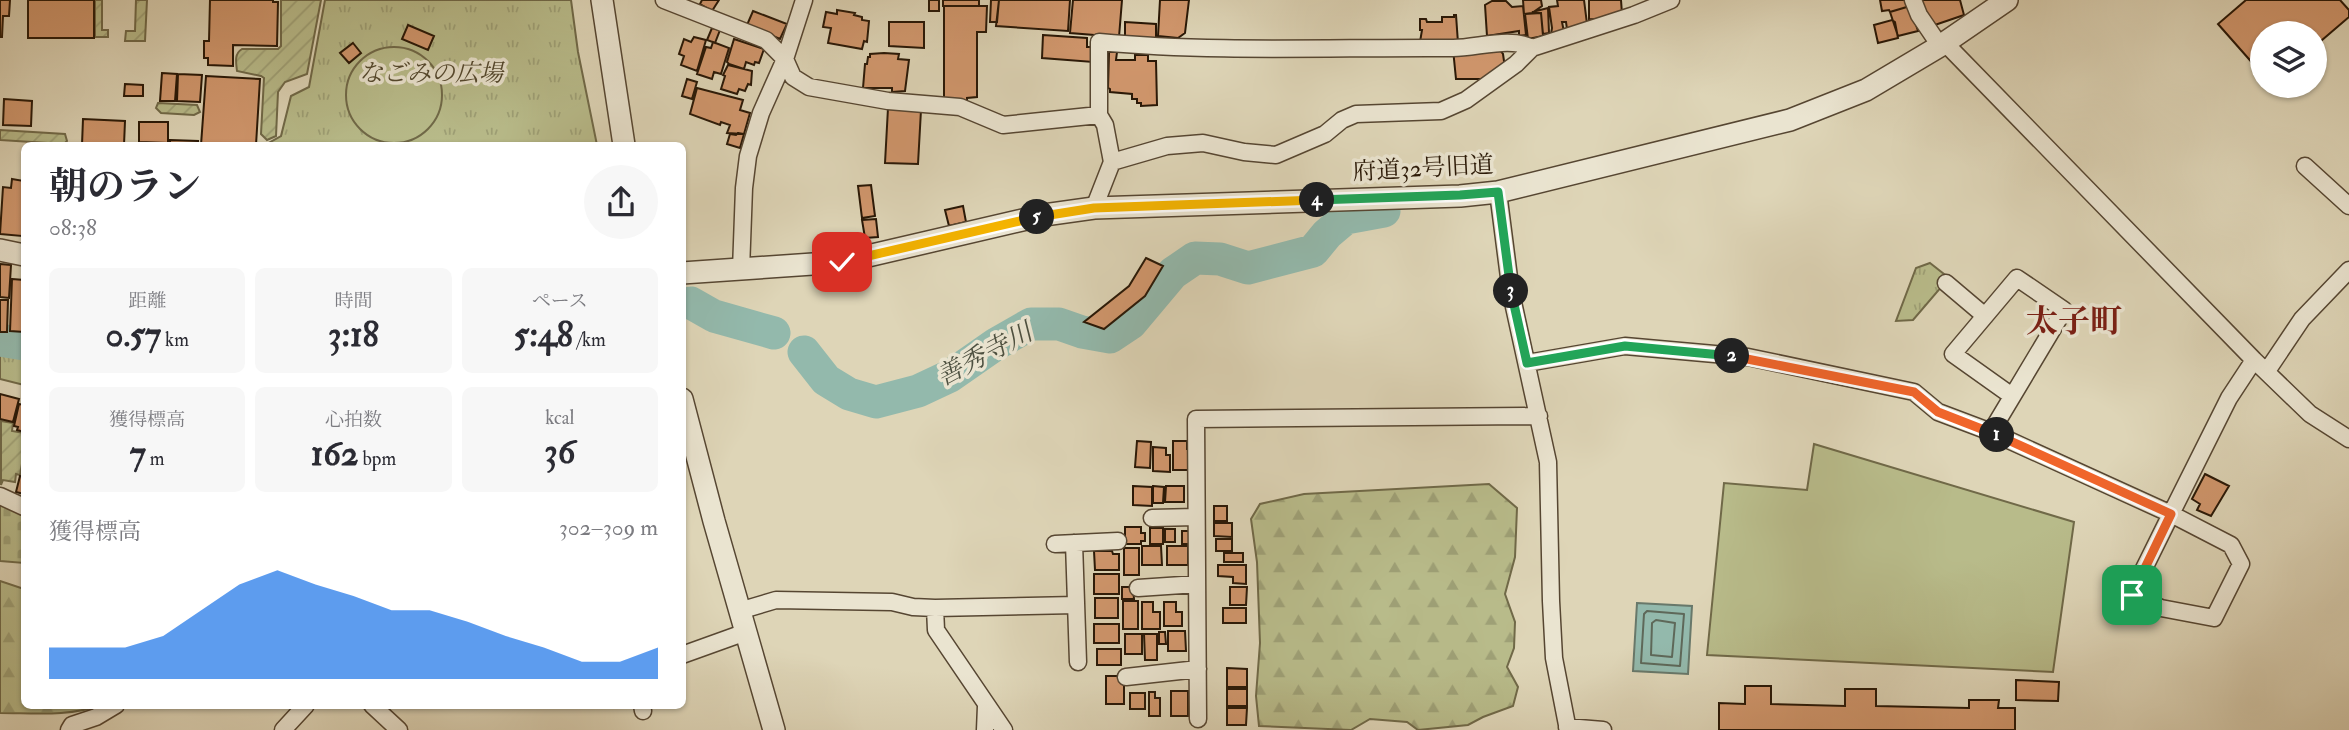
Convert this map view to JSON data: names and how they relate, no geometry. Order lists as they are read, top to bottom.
{
  "streets": {
    "street": ["府道32号旧道"]
  },
  "districts": ["太子町"],
  "water": ["善秀寺川"],
  "parks": ["なごみの広場"],
  "page": {
    "heading": ["朝のラン", "08:38"],
    "pins": [
      "4",
      "5",
      "3",
      "2",
      "1"
    ],
    "stats": [
      ["距離", "0.57 km"],
      ["時間", "3:18"],
      ["ペース", "5:48 /km"],
      ["獲得標高", "7 m"],
      ["心拍数", "162 bpm"],
      ["kcal", "36"]
    ],
    "chart": ["獲得標高", "302–309 m"]
  }
}
